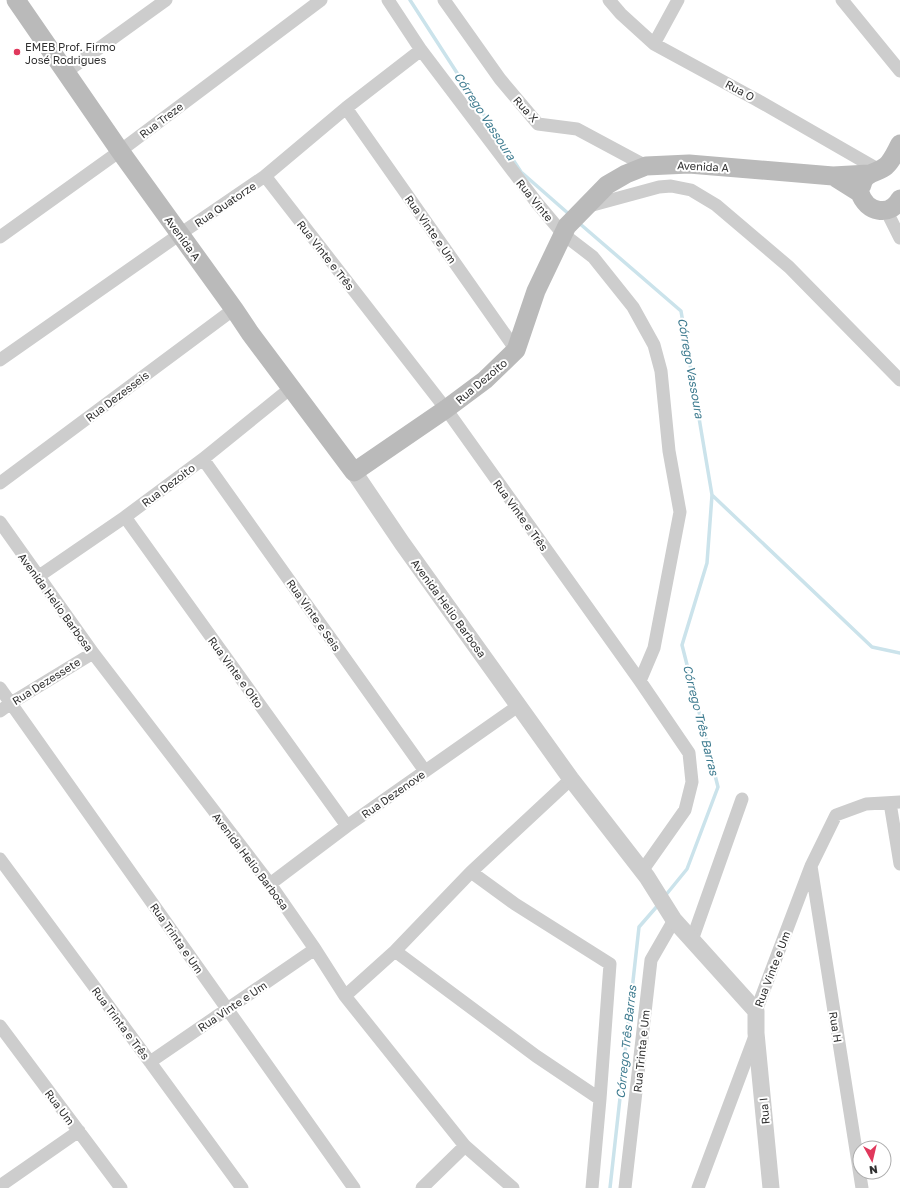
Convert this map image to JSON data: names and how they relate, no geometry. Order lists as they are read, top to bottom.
{
  "streets": {
    "main road": ["Avenida A", "Rua Dezoito"],
    "street": [
      "Rua O",
      "Rua X",
      "Rua Treze",
      "Rua Vinte",
      "Rua Quatorze",
      "Rua Vinte e Um",
      "Rua Vinte e Três",
      "Rua Dezesseis",
      "Avenida Helio Barbosa",
      "Rua Vinte e Seis",
      "Rua Vinte e Oito",
      "Rua Dezessete",
      "Rua Dezenove",
      "Rua Trinta e Um",
      "Rua Trinta e Três",
      "Rua H",
      "Rua Um",
      "Rua I"
    ]
  },
  "crossings": [
    ["Rua O", "Avenida A"],
    ["Rua X", "Avenida A"],
    ["Rua Treze", "Avenida A"],
    ["Avenida A", "Rua Vinte"],
    ["Avenida A", "Rua Quatorze"],
    ["Avenida A", "Rua Dezoito"],
    ["Avenida A", "Rua Dezesseis"],
    ["Avenida A", "Avenida Helio Barbosa"],
    ["Rua Vinte", "Rua Quatorze"],
    ["Rua Vinte", "Rua Vinte e Três"],
    ["Rua Vinte", "Rua Dezoito"],
    ["Rua Quatorze", "Rua Vinte e Um"],
    ["Rua Quatorze", "Rua Vinte e Três"],
    ["Rua Vinte e Um", "Rua Dezoito"],
    ["Rua Vinte e Um", "Avenida Helio Barbosa"],
    ["Rua Vinte e Um", "Rua Trinta e Um"],
    ["Rua Vinte e Um", "Rua Trinta e Três"],
    ["Rua Vinte e Um", "Rua H"],
    ["Rua Vinte e Um", "Rua I"],
    ["Rua Vinte e Três", "Rua Dezoito"],
    ["Rua Vinte e Três", "Avenida Helio Barbosa"],
    ["Rua Dezoito", "Avenida Helio Barbosa"],
    ["Rua Dezoito", "Rua Vinte e Seis"],
    ["Rua Dezoito", "Rua Vinte e Oito"],
    ["Avenida Helio Barbosa", "Rua Dezessete"],
    ["Avenida Helio Barbosa", "Rua Dezenove"],
    ["Avenida Helio Barbosa", "Rua Trinta e Um"],
    ["Rua Vinte e Seis", "Rua Dezenove"],
    ["Rua Vinte e Oito", "Rua Dezenove"],
    ["Rua Dezessete", "Rua Trinta e Um"]
  ],
  "water": ["Córrego Vassoura", "Córrego Três Barras"],
  "places": ["EMEB Prof. Firmo José Rodrigues"],
  "north": "bottom"
}
